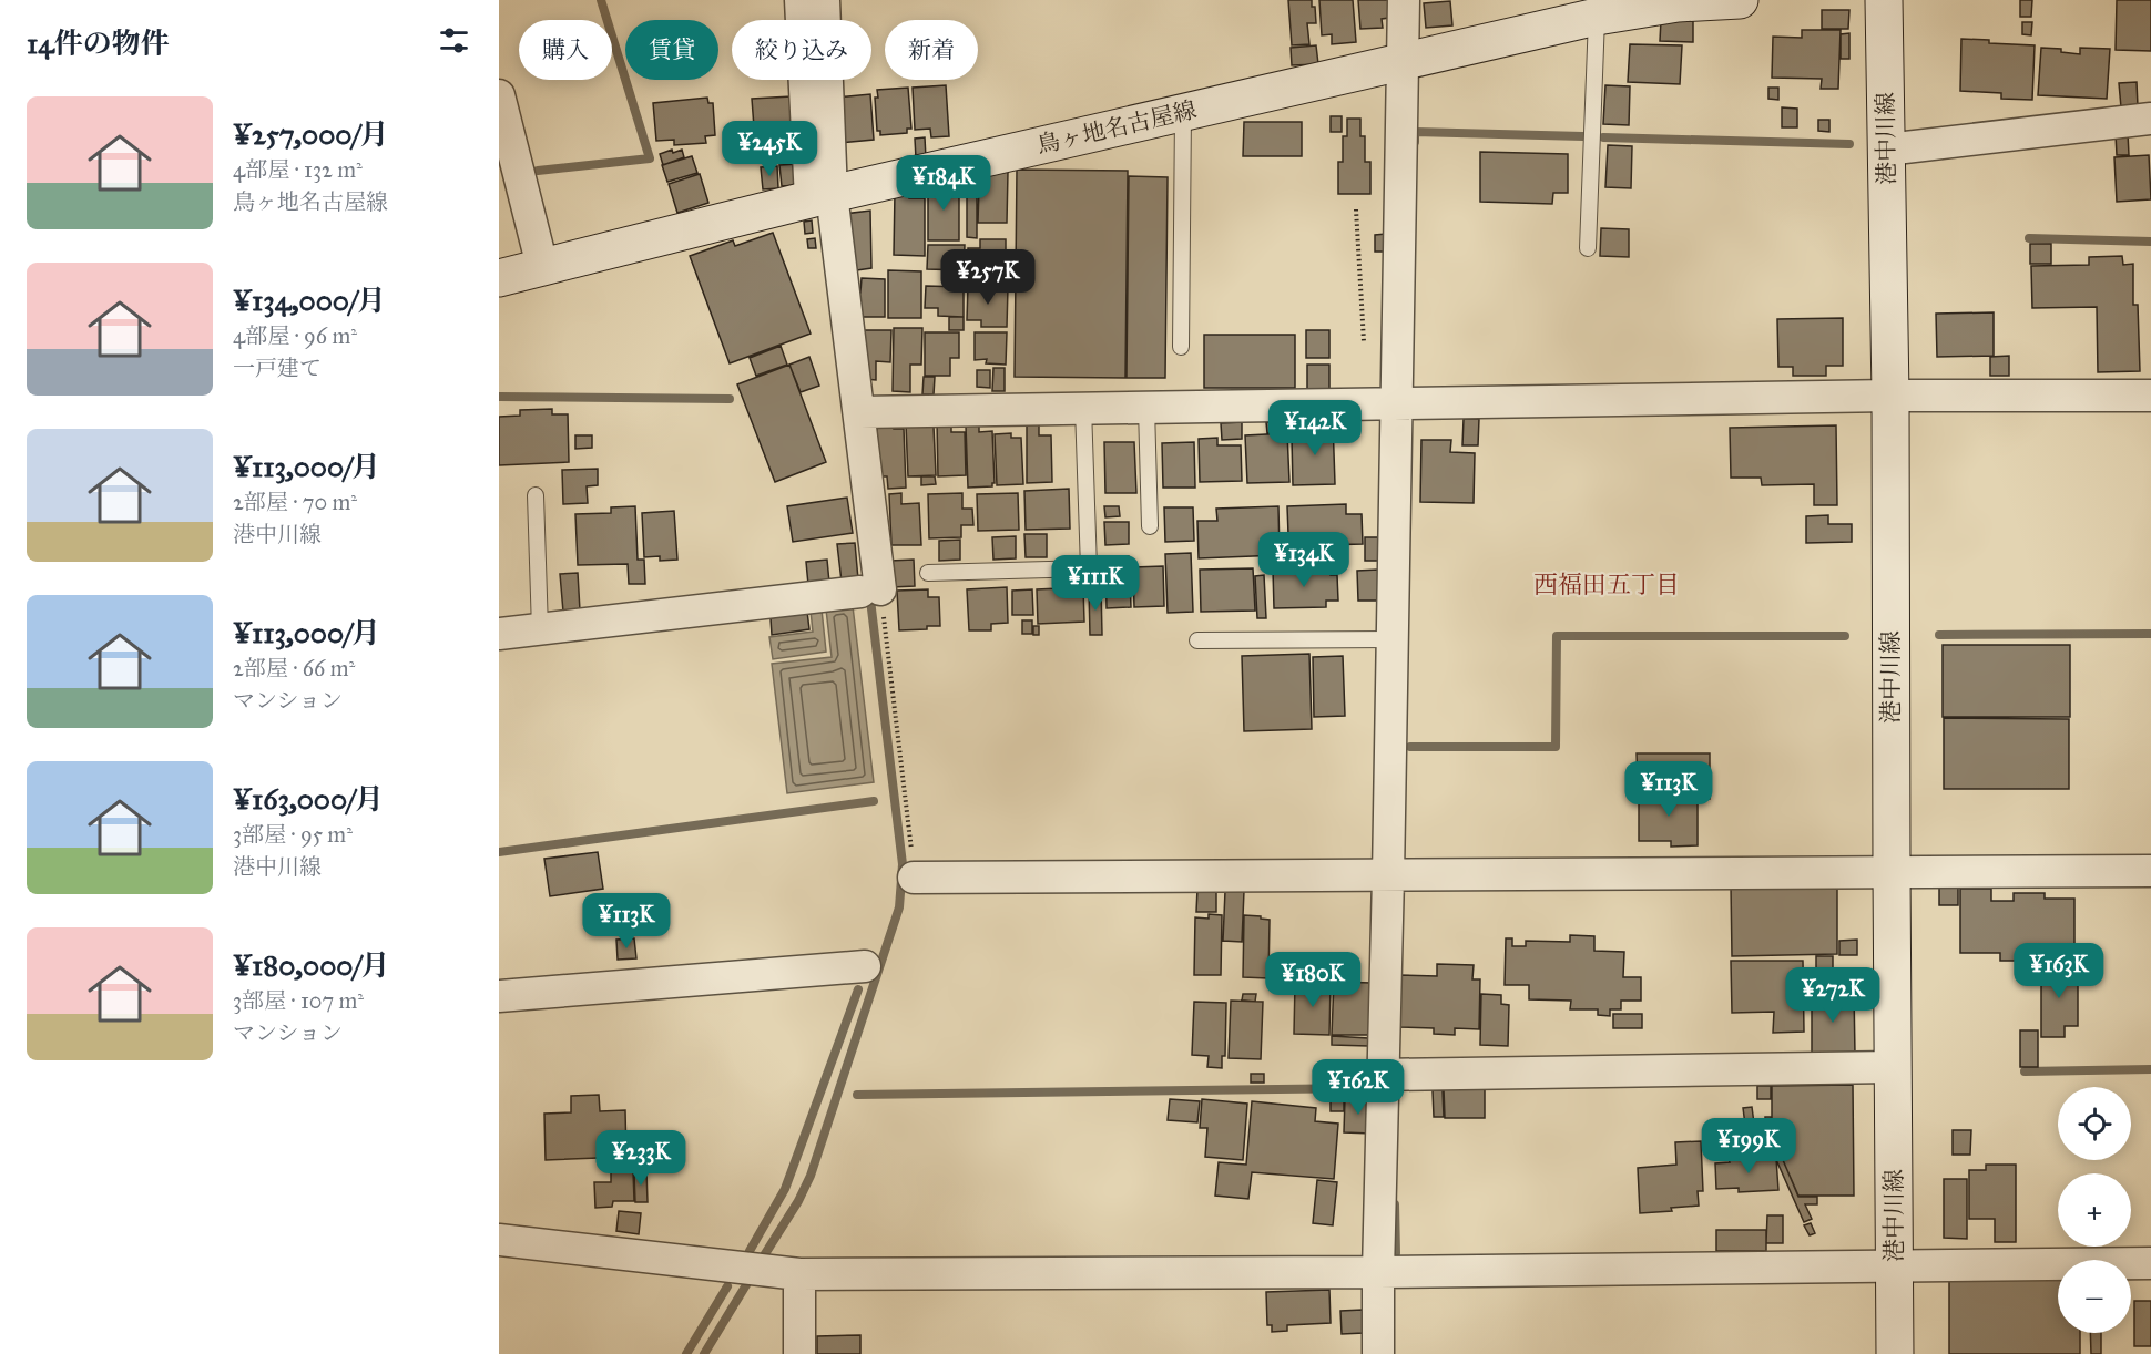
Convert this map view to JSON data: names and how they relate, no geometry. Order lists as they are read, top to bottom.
{
  "streets": {
    "main road": ["鳥ヶ地名古屋線", "港中川線"]
  },
  "districts": ["西福田五丁目"],
  "page": {
    "heading": "14件の物件",
    "chip": [
      "購入",
      "賃貸",
      "絞り込み",
      "新着"
    ],
    "list": [
      {
        "name": "¥257,000/月",
        "note": "4部屋 · 132 m² · 鳥ヶ地名古屋線"
      },
      {
        "name": "¥134,000/月",
        "note": "4部屋 · 96 m² · 一戸建て"
      },
      {
        "name": "¥113,000/月",
        "note": "2部屋 · 70 m² · 港中川線"
      },
      {
        "name": "¥113,000/月",
        "note": "2部屋 · 66 m² · マンション"
      },
      {
        "name": "¥163,000/月",
        "note": "3部屋 · 95 m² · 港中川線"
      },
      {
        "name": "¥180,000/月",
        "note": "3部屋 · 107 m² · マンション"
      }
    ],
    "price": [
      "¥245K",
      "¥184K",
      "¥257K",
      "¥142K",
      "¥134K",
      "¥111K",
      "¥113K",
      "¥113K",
      "¥163K",
      "¥180K",
      "¥272K",
      "¥162K",
      "¥199K",
      "¥233K"
    ],
    "map_buttons": ["+", "−"]
  }
}
